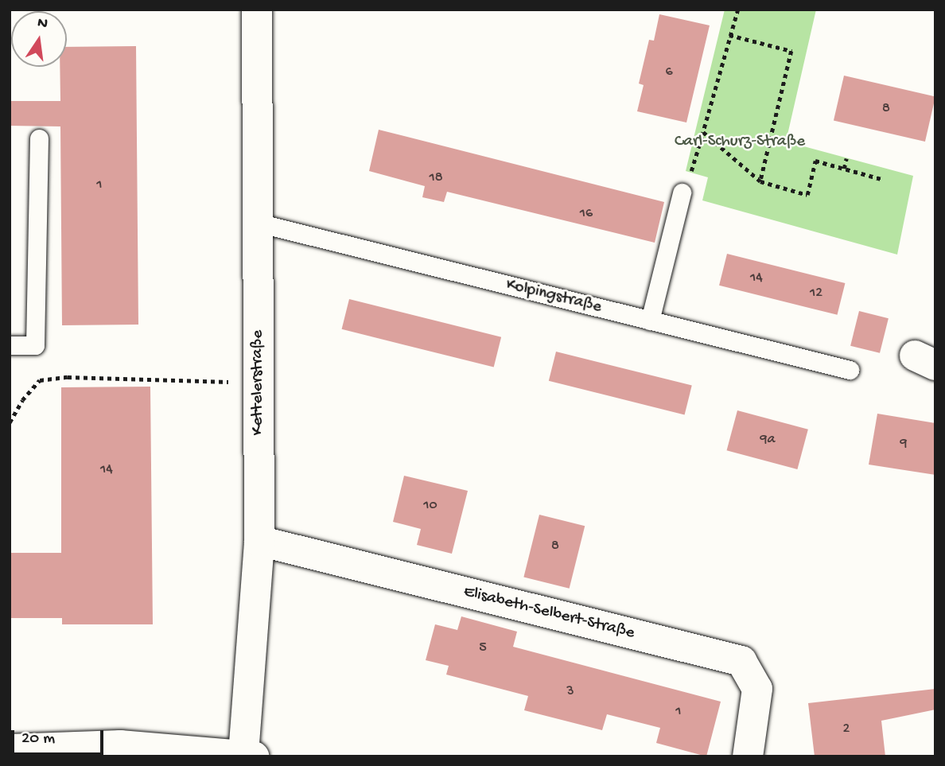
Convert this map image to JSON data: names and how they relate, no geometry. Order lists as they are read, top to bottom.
{
  "streets": {
    "street": ["Kettelerstraße", "Elisabeth-Selbert-Straße"],
    "lane": ["Kolpingstraße"]
  },
  "crossings": [
    ["Kolpingstraße", "Kettelerstraße"],
    ["Kettelerstraße", "Elisabeth-Selbert-Straße"]
  ],
  "parks": ["Carl-Schurz-Straße"],
  "house_numbers": [
    "6",
    "8",
    "18",
    "1",
    "16",
    "14",
    "12",
    "9a",
    "9",
    "14",
    "10",
    "8",
    "5",
    "3",
    "1",
    "2"
  ],
  "scale_bar": "20 m",
  "north": "top"
}
